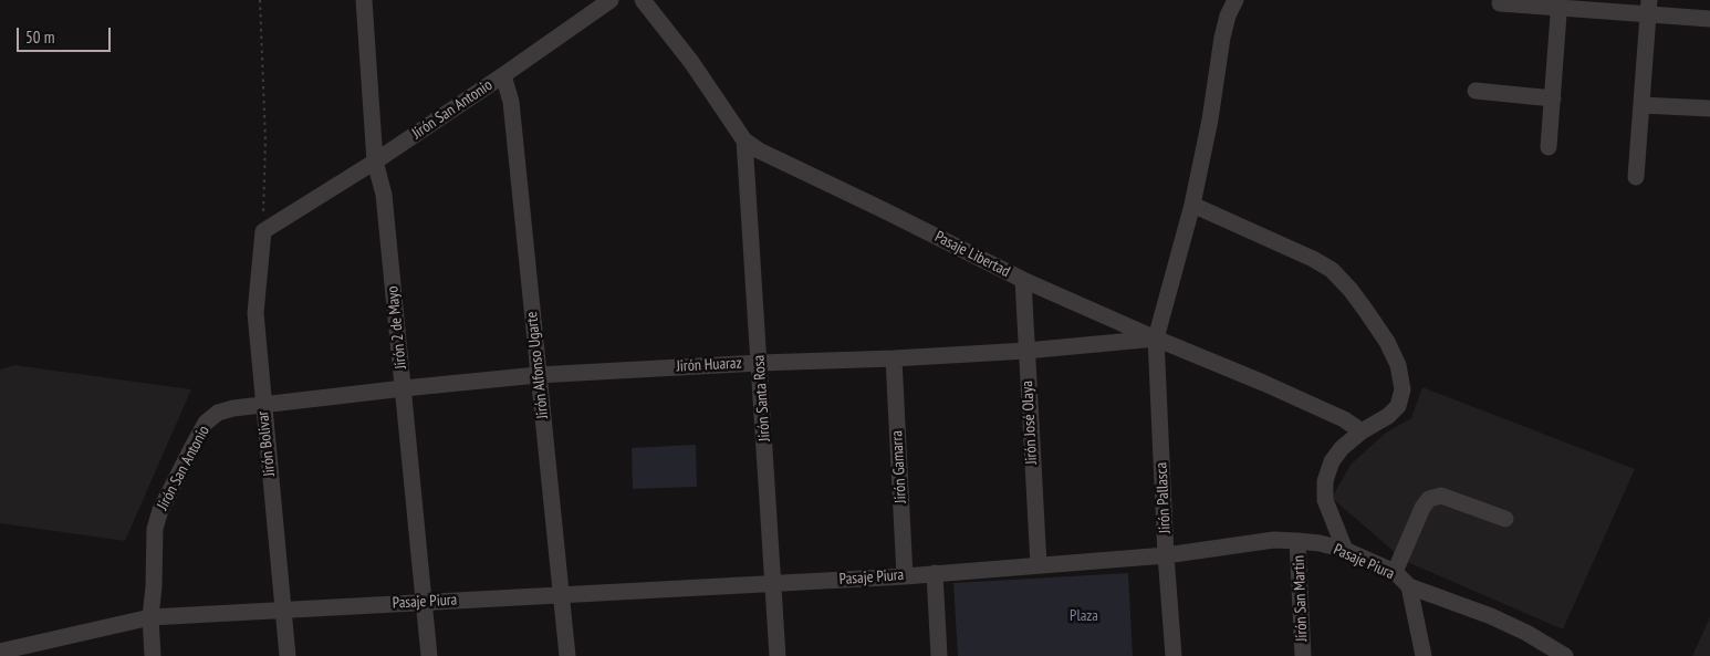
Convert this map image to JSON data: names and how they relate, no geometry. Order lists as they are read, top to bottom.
{
  "streets": {
    "street": [
      "Jirón San Antonio",
      "Pasaje Libertad",
      "Jirón 2 de Mayo",
      "Jirón Alfonso Ugarte",
      "Jirón Huaraz",
      "Jirón Santa Rosa",
      "Jirón José Olaya",
      "Jirón Bolivar",
      "Jirón Gamarra",
      "Jirón Pallasca",
      "Pasaje Piura",
      "Jirón San Martin"
    ]
  },
  "crossings": [
    ["Jirón San Antonio", "Jirón 2 de Mayo"],
    ["Jirón San Antonio", "Jirón Alfonso Ugarte"],
    ["Jirón San Antonio", "Jirón Huaraz"],
    ["Jirón San Antonio", "Jirón Bolivar"],
    ["Jirón San Antonio", "Pasaje Piura"],
    ["Pasaje Libertad", "Jirón Huaraz"],
    ["Pasaje Libertad", "Jirón Santa Rosa"],
    ["Pasaje Libertad", "Jirón José Olaya"],
    ["Pasaje Libertad", "Jirón Pallasca"],
    ["Jirón 2 de Mayo", "Jirón Huaraz"],
    ["Jirón 2 de Mayo", "Pasaje Piura"],
    ["Jirón Alfonso Ugarte", "Jirón Huaraz"],
    ["Jirón Alfonso Ugarte", "Pasaje Piura"],
    ["Jirón Huaraz", "Jirón Santa Rosa"],
    ["Jirón Huaraz", "Jirón José Olaya"],
    ["Jirón Huaraz", "Jirón Bolivar"],
    ["Jirón Huaraz", "Jirón Gamarra"],
    ["Jirón Huaraz", "Jirón Pallasca"],
    ["Jirón Santa Rosa", "Pasaje Piura"],
    ["Jirón José Olaya", "Pasaje Piura"],
    ["Jirón Bolivar", "Pasaje Piura"],
    ["Jirón Gamarra", "Pasaje Piura"],
    ["Jirón Pallasca", "Pasaje Piura"],
    ["Pasaje Piura", "Jirón San Martin"]
  ],
  "parks": ["Plaza"],
  "scale_bar": "50 m"
}
